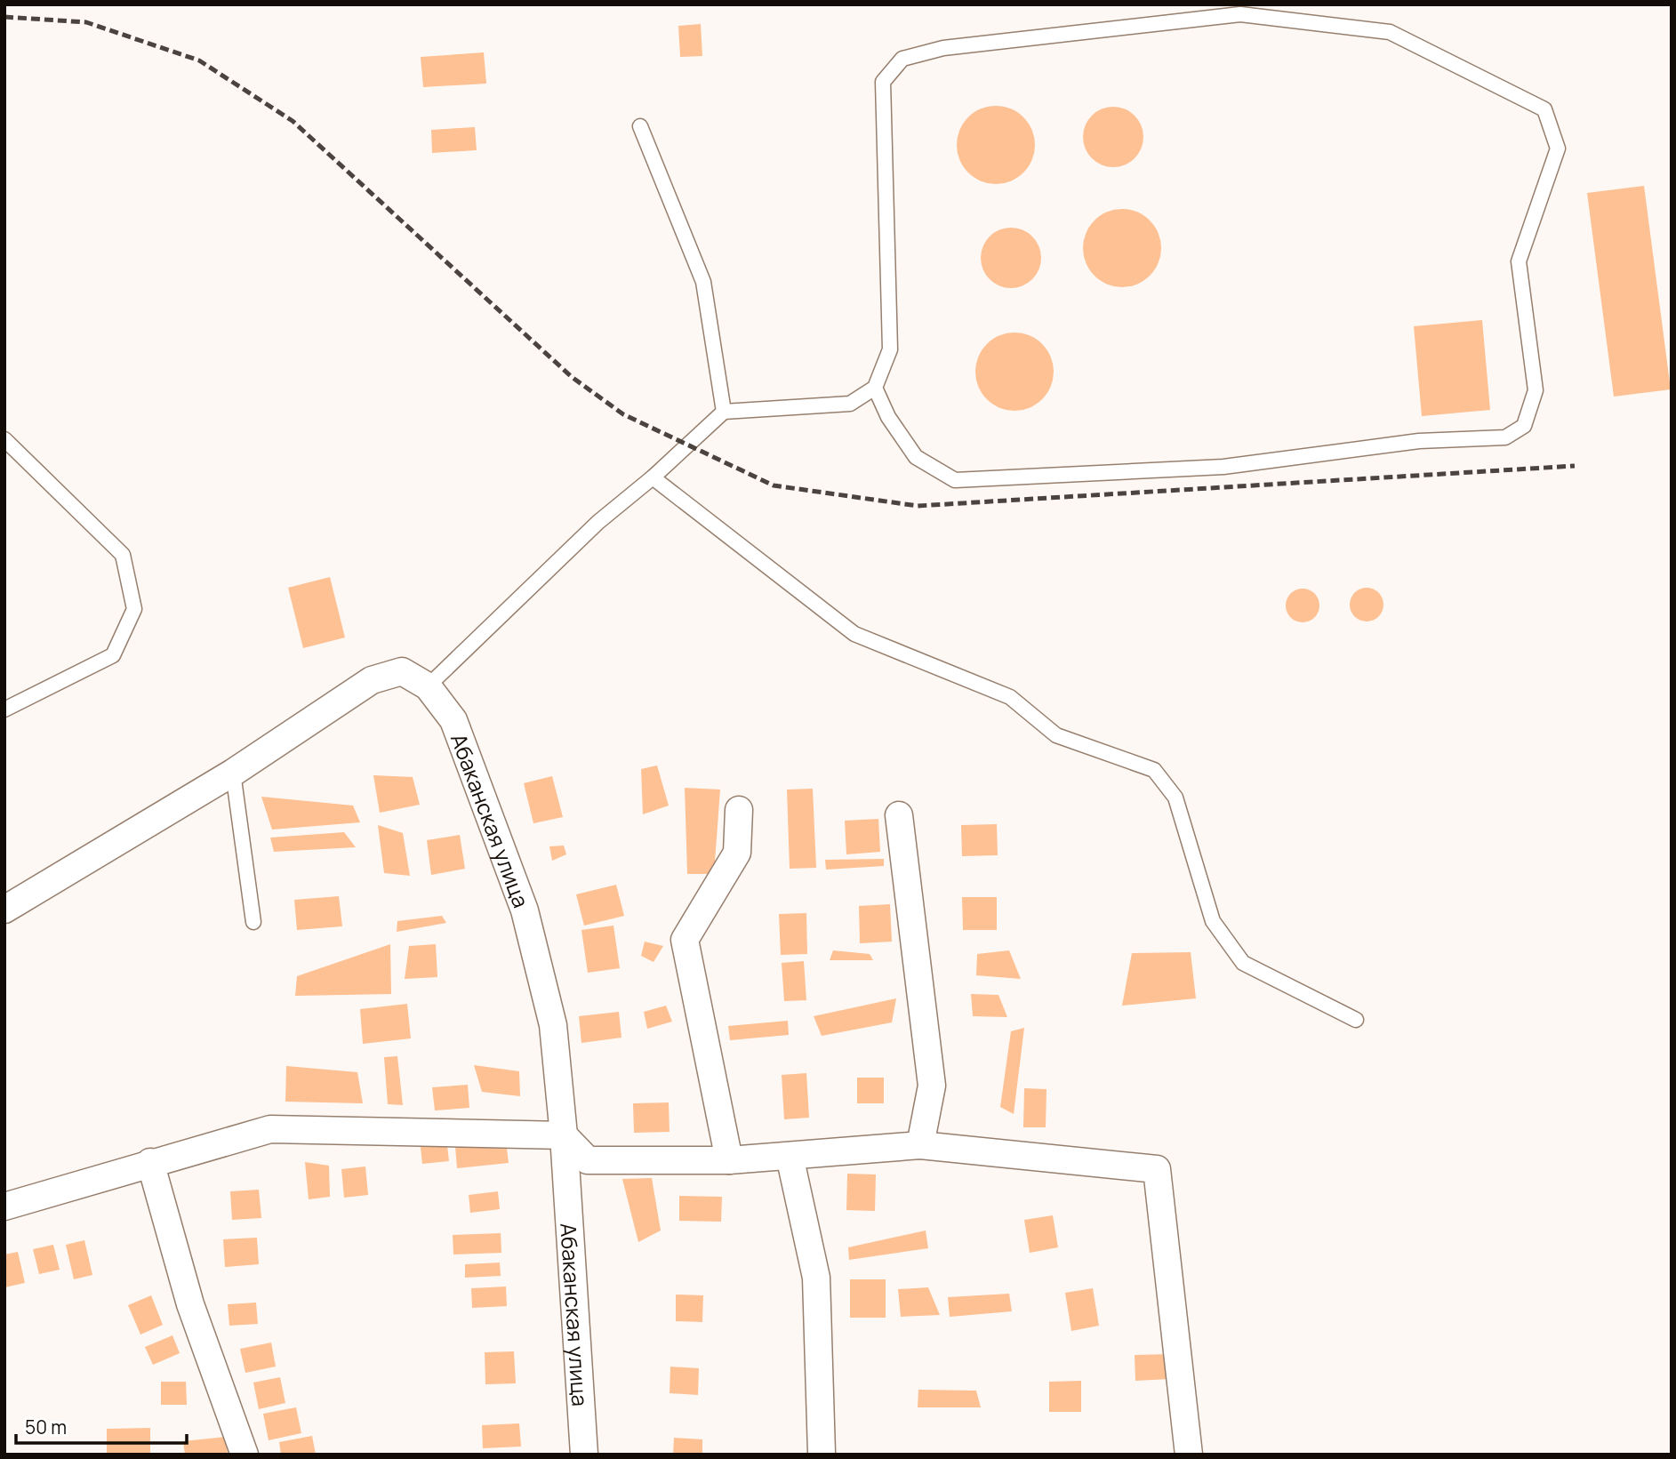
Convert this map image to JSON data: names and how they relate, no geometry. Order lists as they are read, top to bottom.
{
  "streets": {
    "street": ["Абаканская улица"]
  },
  "scale_bar": "50 m"
}
